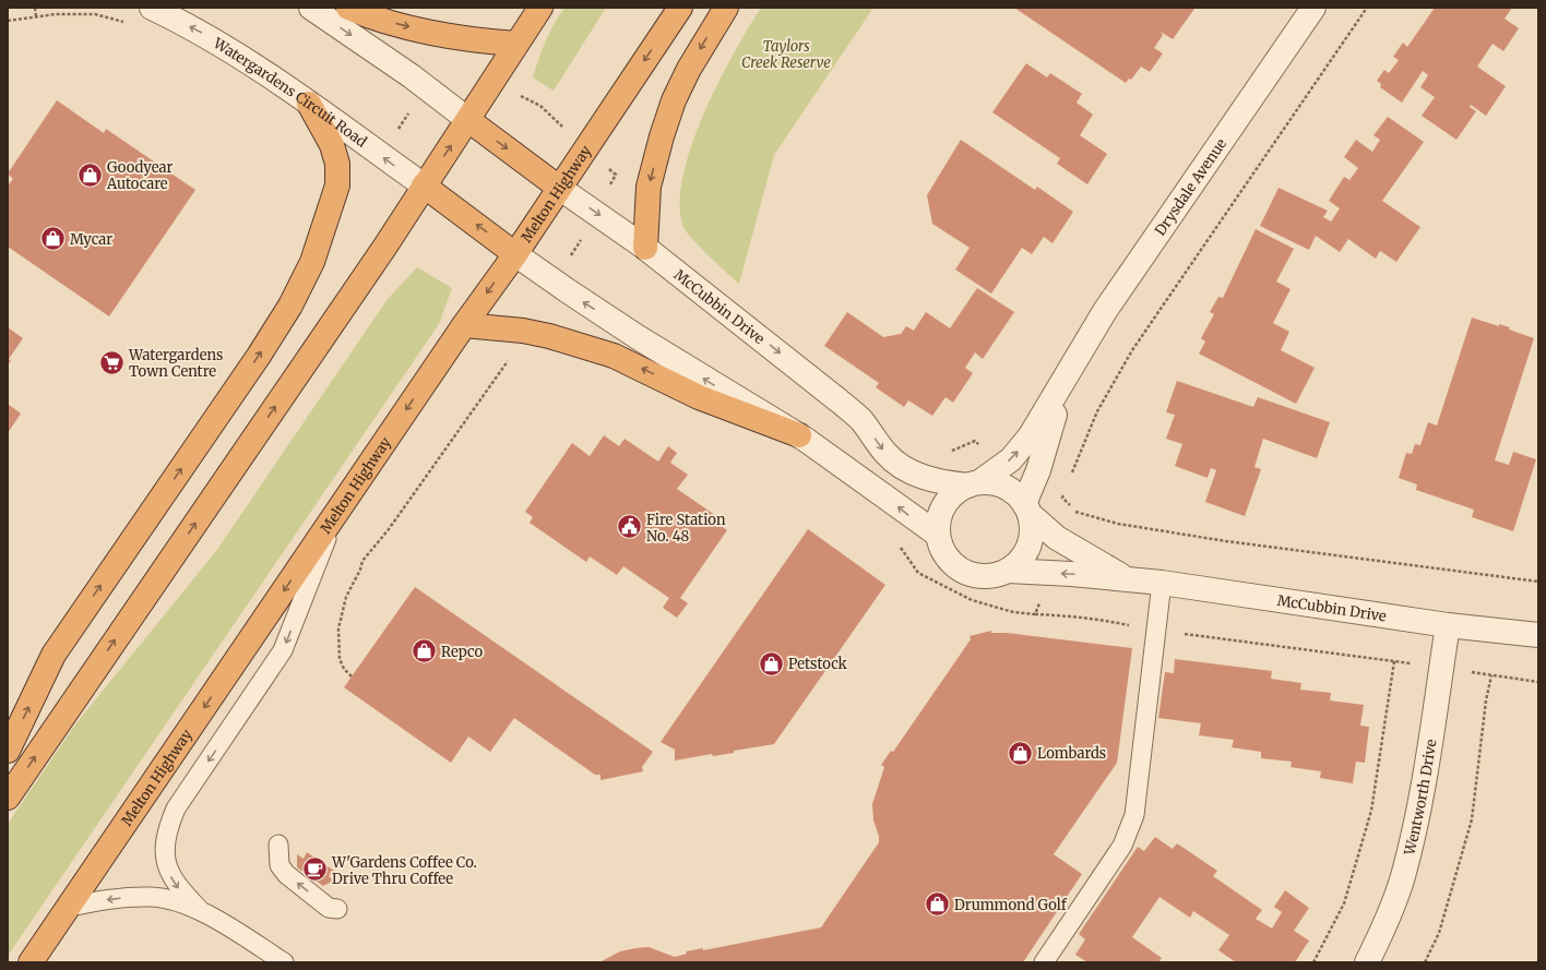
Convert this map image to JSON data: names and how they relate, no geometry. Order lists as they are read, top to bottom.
{
  "streets": {
    "highway": ["Melton Highway", "McCubbin Drive"],
    "street": ["Watergardens Circuit Road", "Drysdale Avenue", "Wentworth Drive"]
  },
  "crossings": [
    ["Drysdale Avenue", "McCubbin Drive"],
    ["Melton Highway", "McCubbin Drive"],
    ["McCubbin Drive", "Wentworth Drive"]
  ],
  "parks": ["Taylors Creek Reserve"],
  "places": {
    "shop": [
      "Goodyear Autocare",
      "Mycar",
      "Repco",
      "Petstock",
      "Lombards",
      "Drummond Golf"
    ],
    "supermarket": ["Watergardens Town Centre"],
    "public building": ["Fire Station No. 48"],
    "cafe": ["W'Gardens Coffee Co. Drive Thru Coffee"]
  }
}
